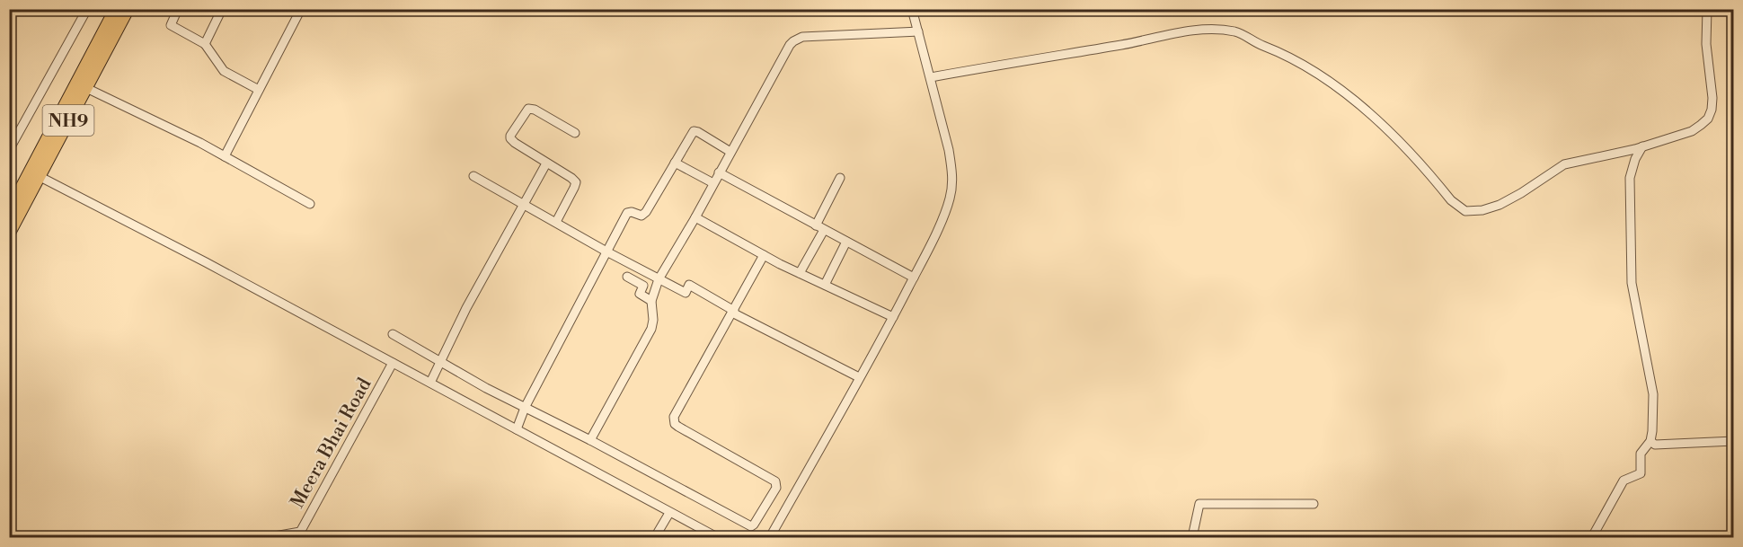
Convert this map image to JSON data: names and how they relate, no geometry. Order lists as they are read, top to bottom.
{
  "streets": {
    "highway": ["NH9"],
    "street": ["Meera Bhai Road"]
  }
}
